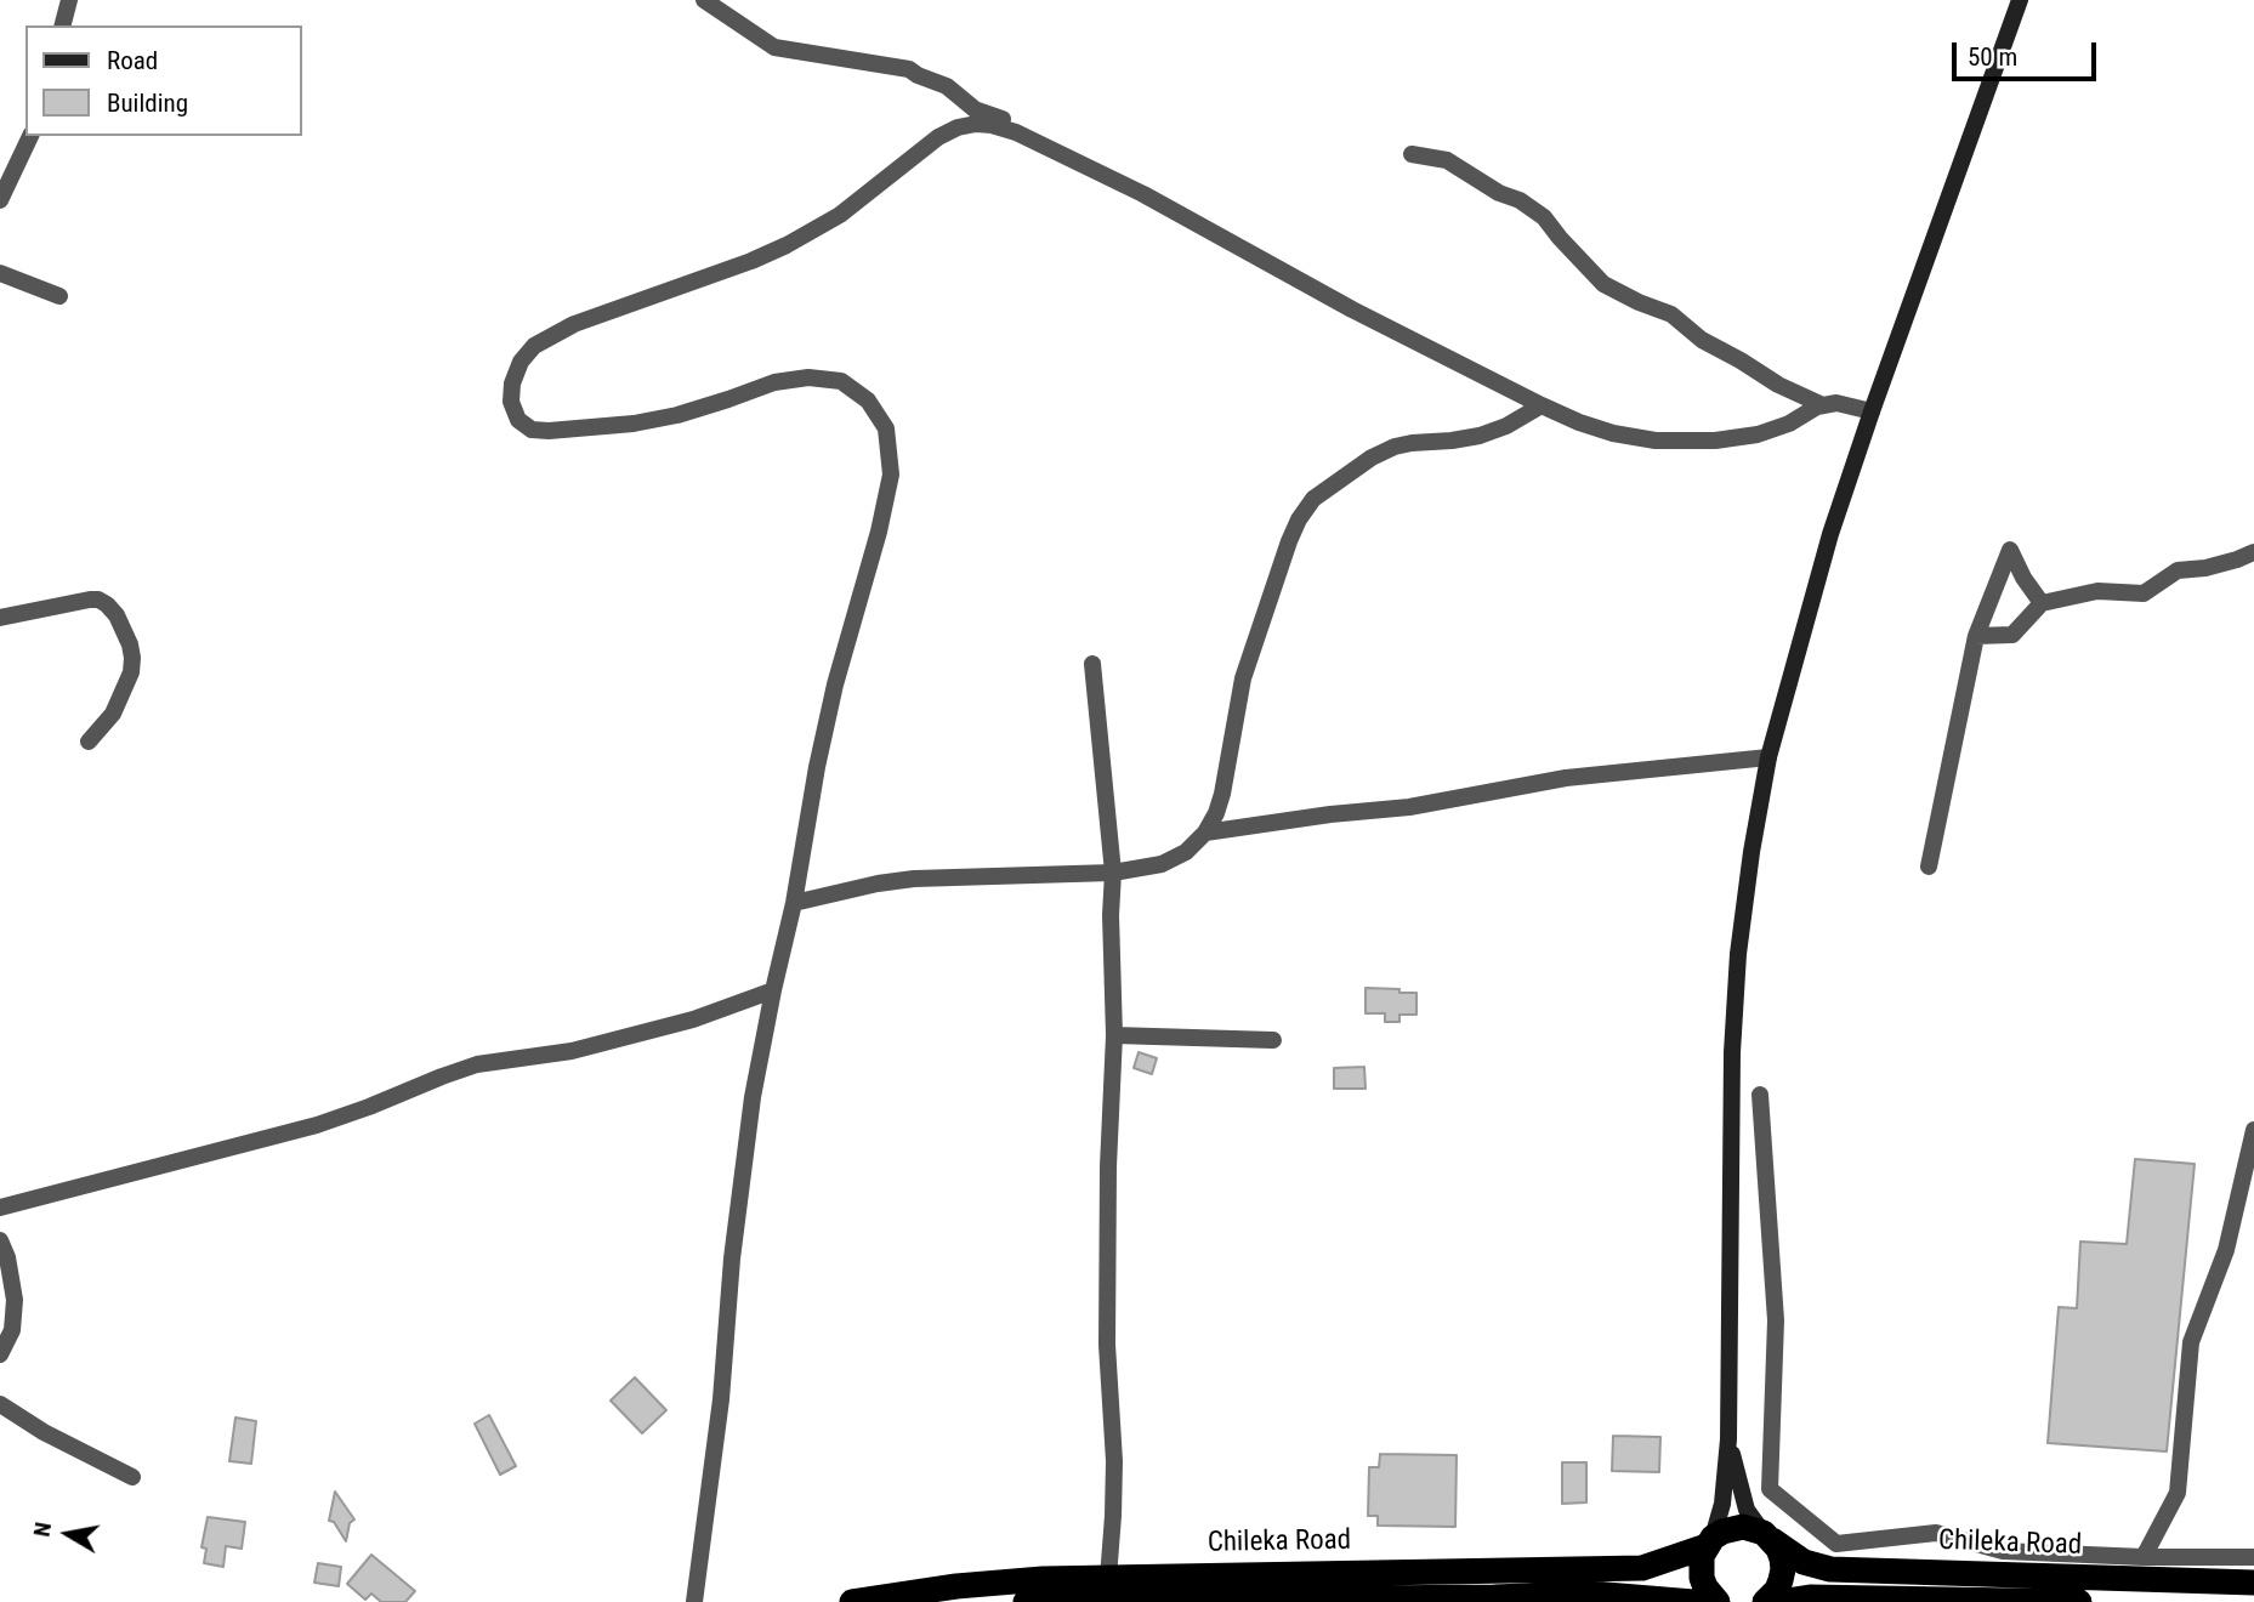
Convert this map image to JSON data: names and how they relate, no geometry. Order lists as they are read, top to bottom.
{
  "streets": {
    "highway": ["Chileka Road"]
  },
  "legend": ["Road", "Building"],
  "scale_bar": "50 m",
  "north": "left"
}
